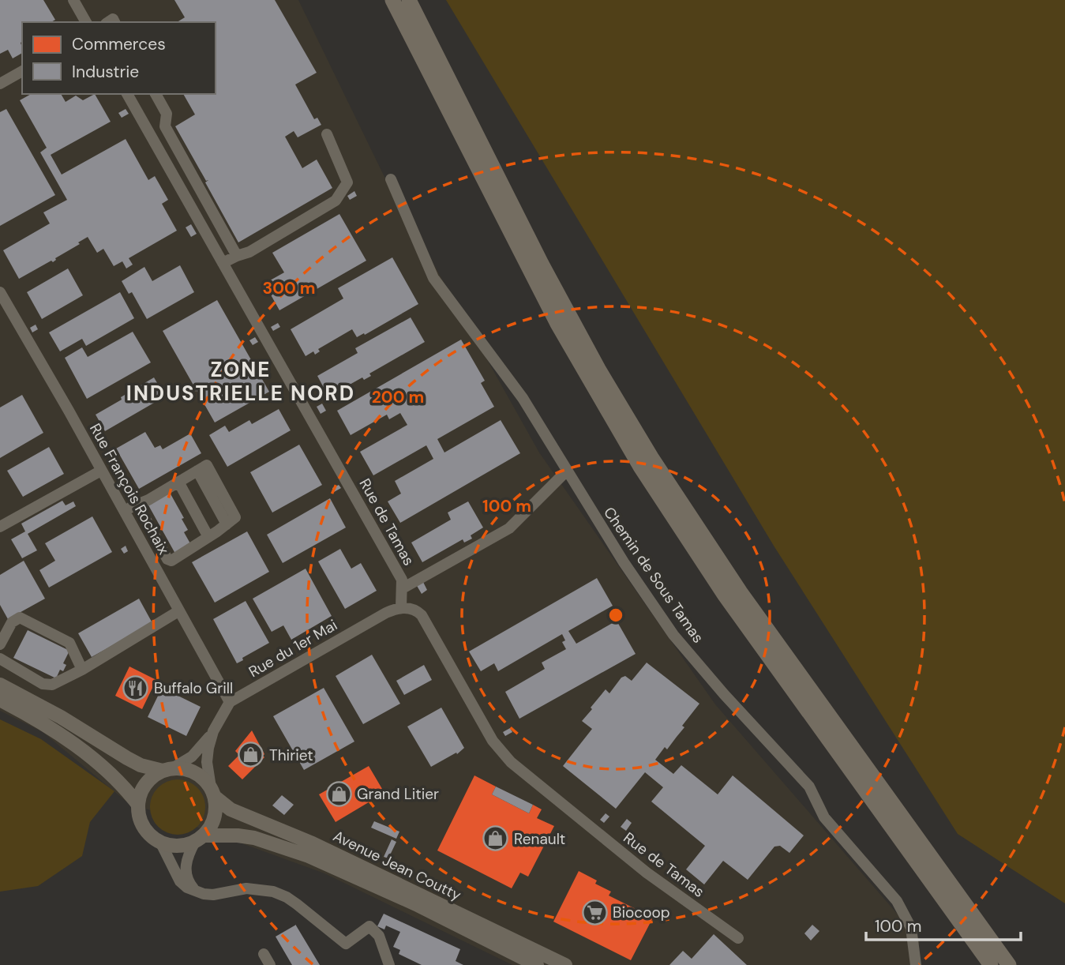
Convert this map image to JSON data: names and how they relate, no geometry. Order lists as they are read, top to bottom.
{
  "streets": {
    "main road": ["Avenue Jean Coutty"],
    "street": [
      "Rue François Rochaix",
      "Rue de Tamas",
      "Chemin de Sous Tamas",
      "Rue du 1er Mai"
    ]
  },
  "crossings": [
    ["Rue François Rochaix", "Rue du 1er Mai"],
    ["Rue de Tamas", "Rue du 1er Mai"]
  ],
  "districts": ["ZONE INDUSTRIELLE NORD"],
  "places": {
    "restaurant": ["Buffalo Grill"],
    "shop": ["Thiriet", "Grand Litier", "Renault"],
    "supermarket": ["Biocoop"]
  },
  "legend": ["Commerces", "Industrie"],
  "scale_bar": "100 m",
  "rings": ["300 m", "200 m", "100 m"]
}
